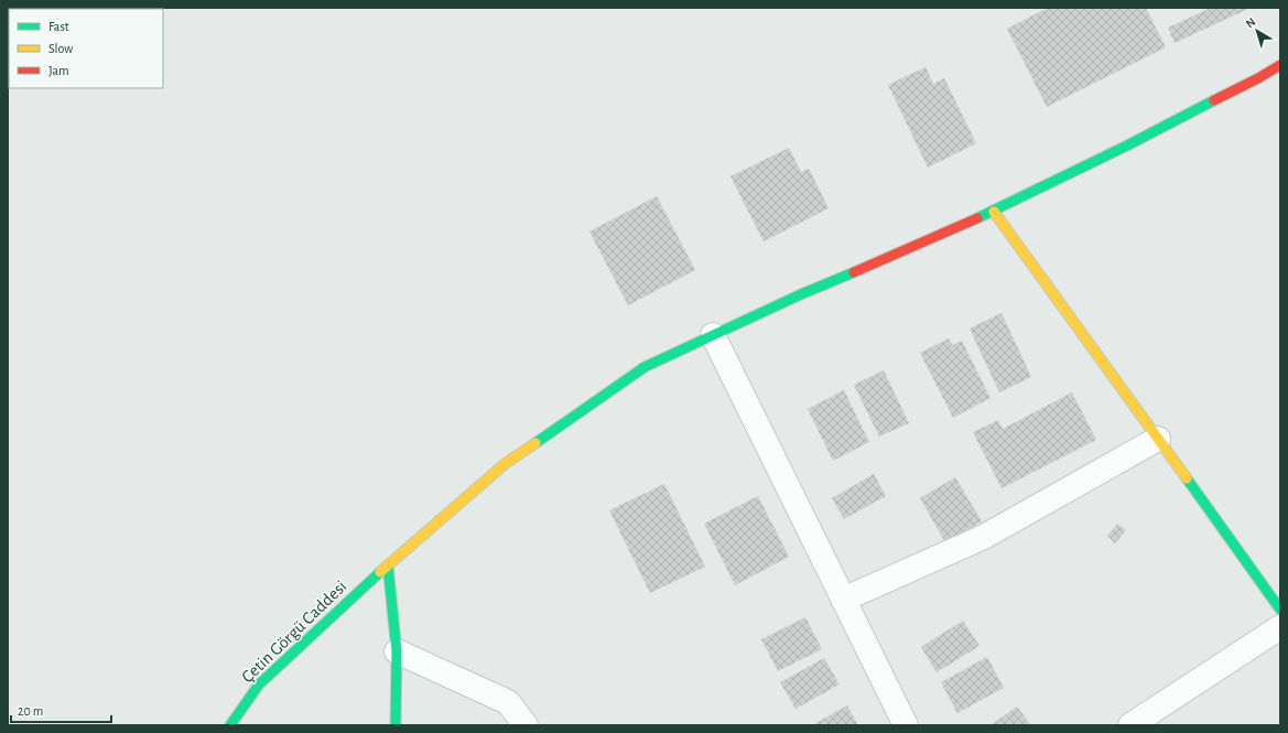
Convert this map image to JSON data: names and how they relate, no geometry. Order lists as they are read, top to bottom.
{
  "streets": {
    "main road": ["Çetin Görgü Caddesi"]
  },
  "legend": ["Fast", "Slow", "Jam"],
  "scale_bar": "20 m",
  "north": "top left"
}
